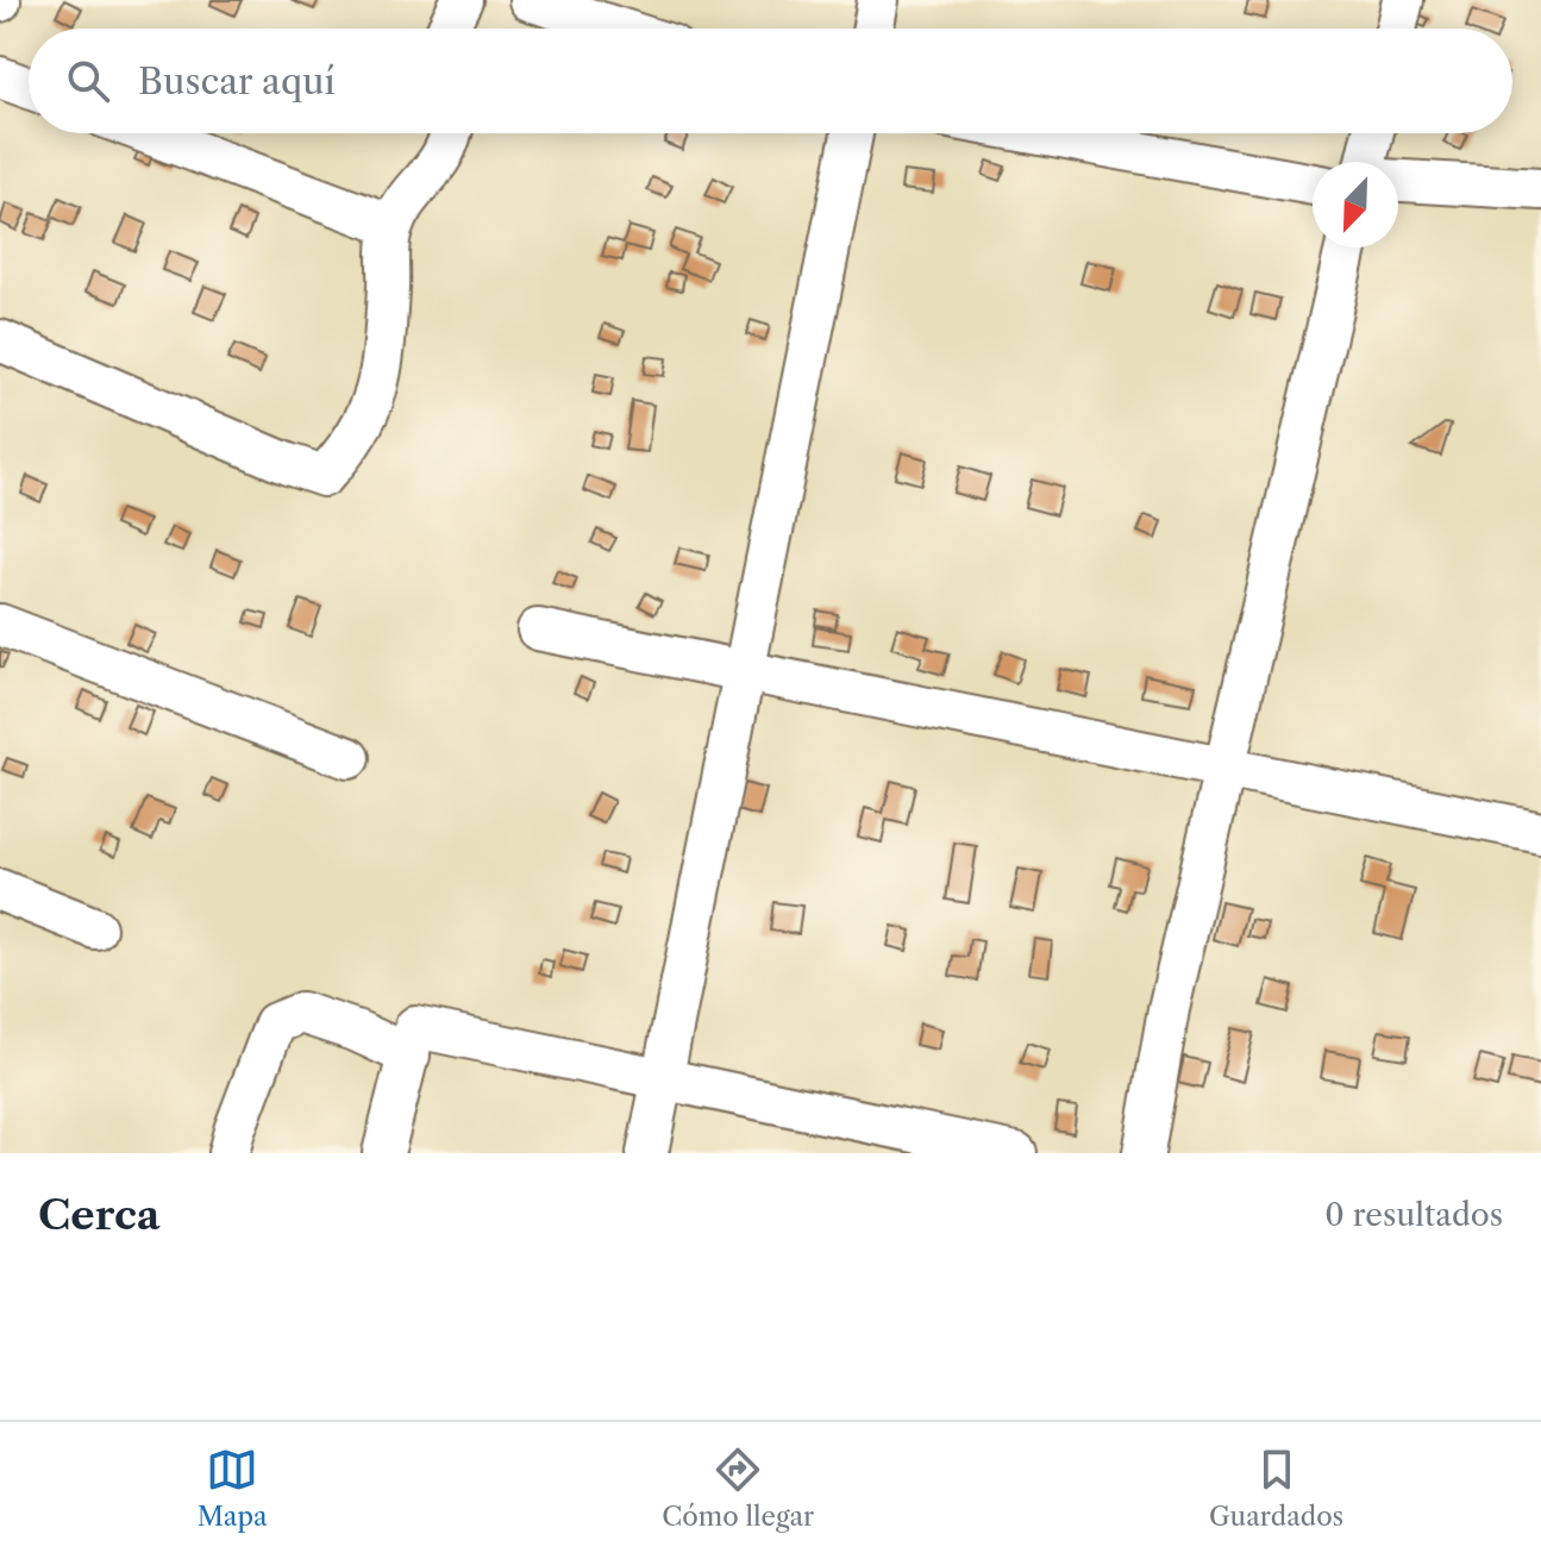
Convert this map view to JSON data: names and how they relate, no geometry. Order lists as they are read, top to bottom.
{
  "north": "bottom left",
  "page": {
    "search": "Buscar aquí",
    "heading": ["Cerca", "0 resultados"],
    "nav": ["Mapa", "Cómo llegar", "Guardados"]
  }
}
